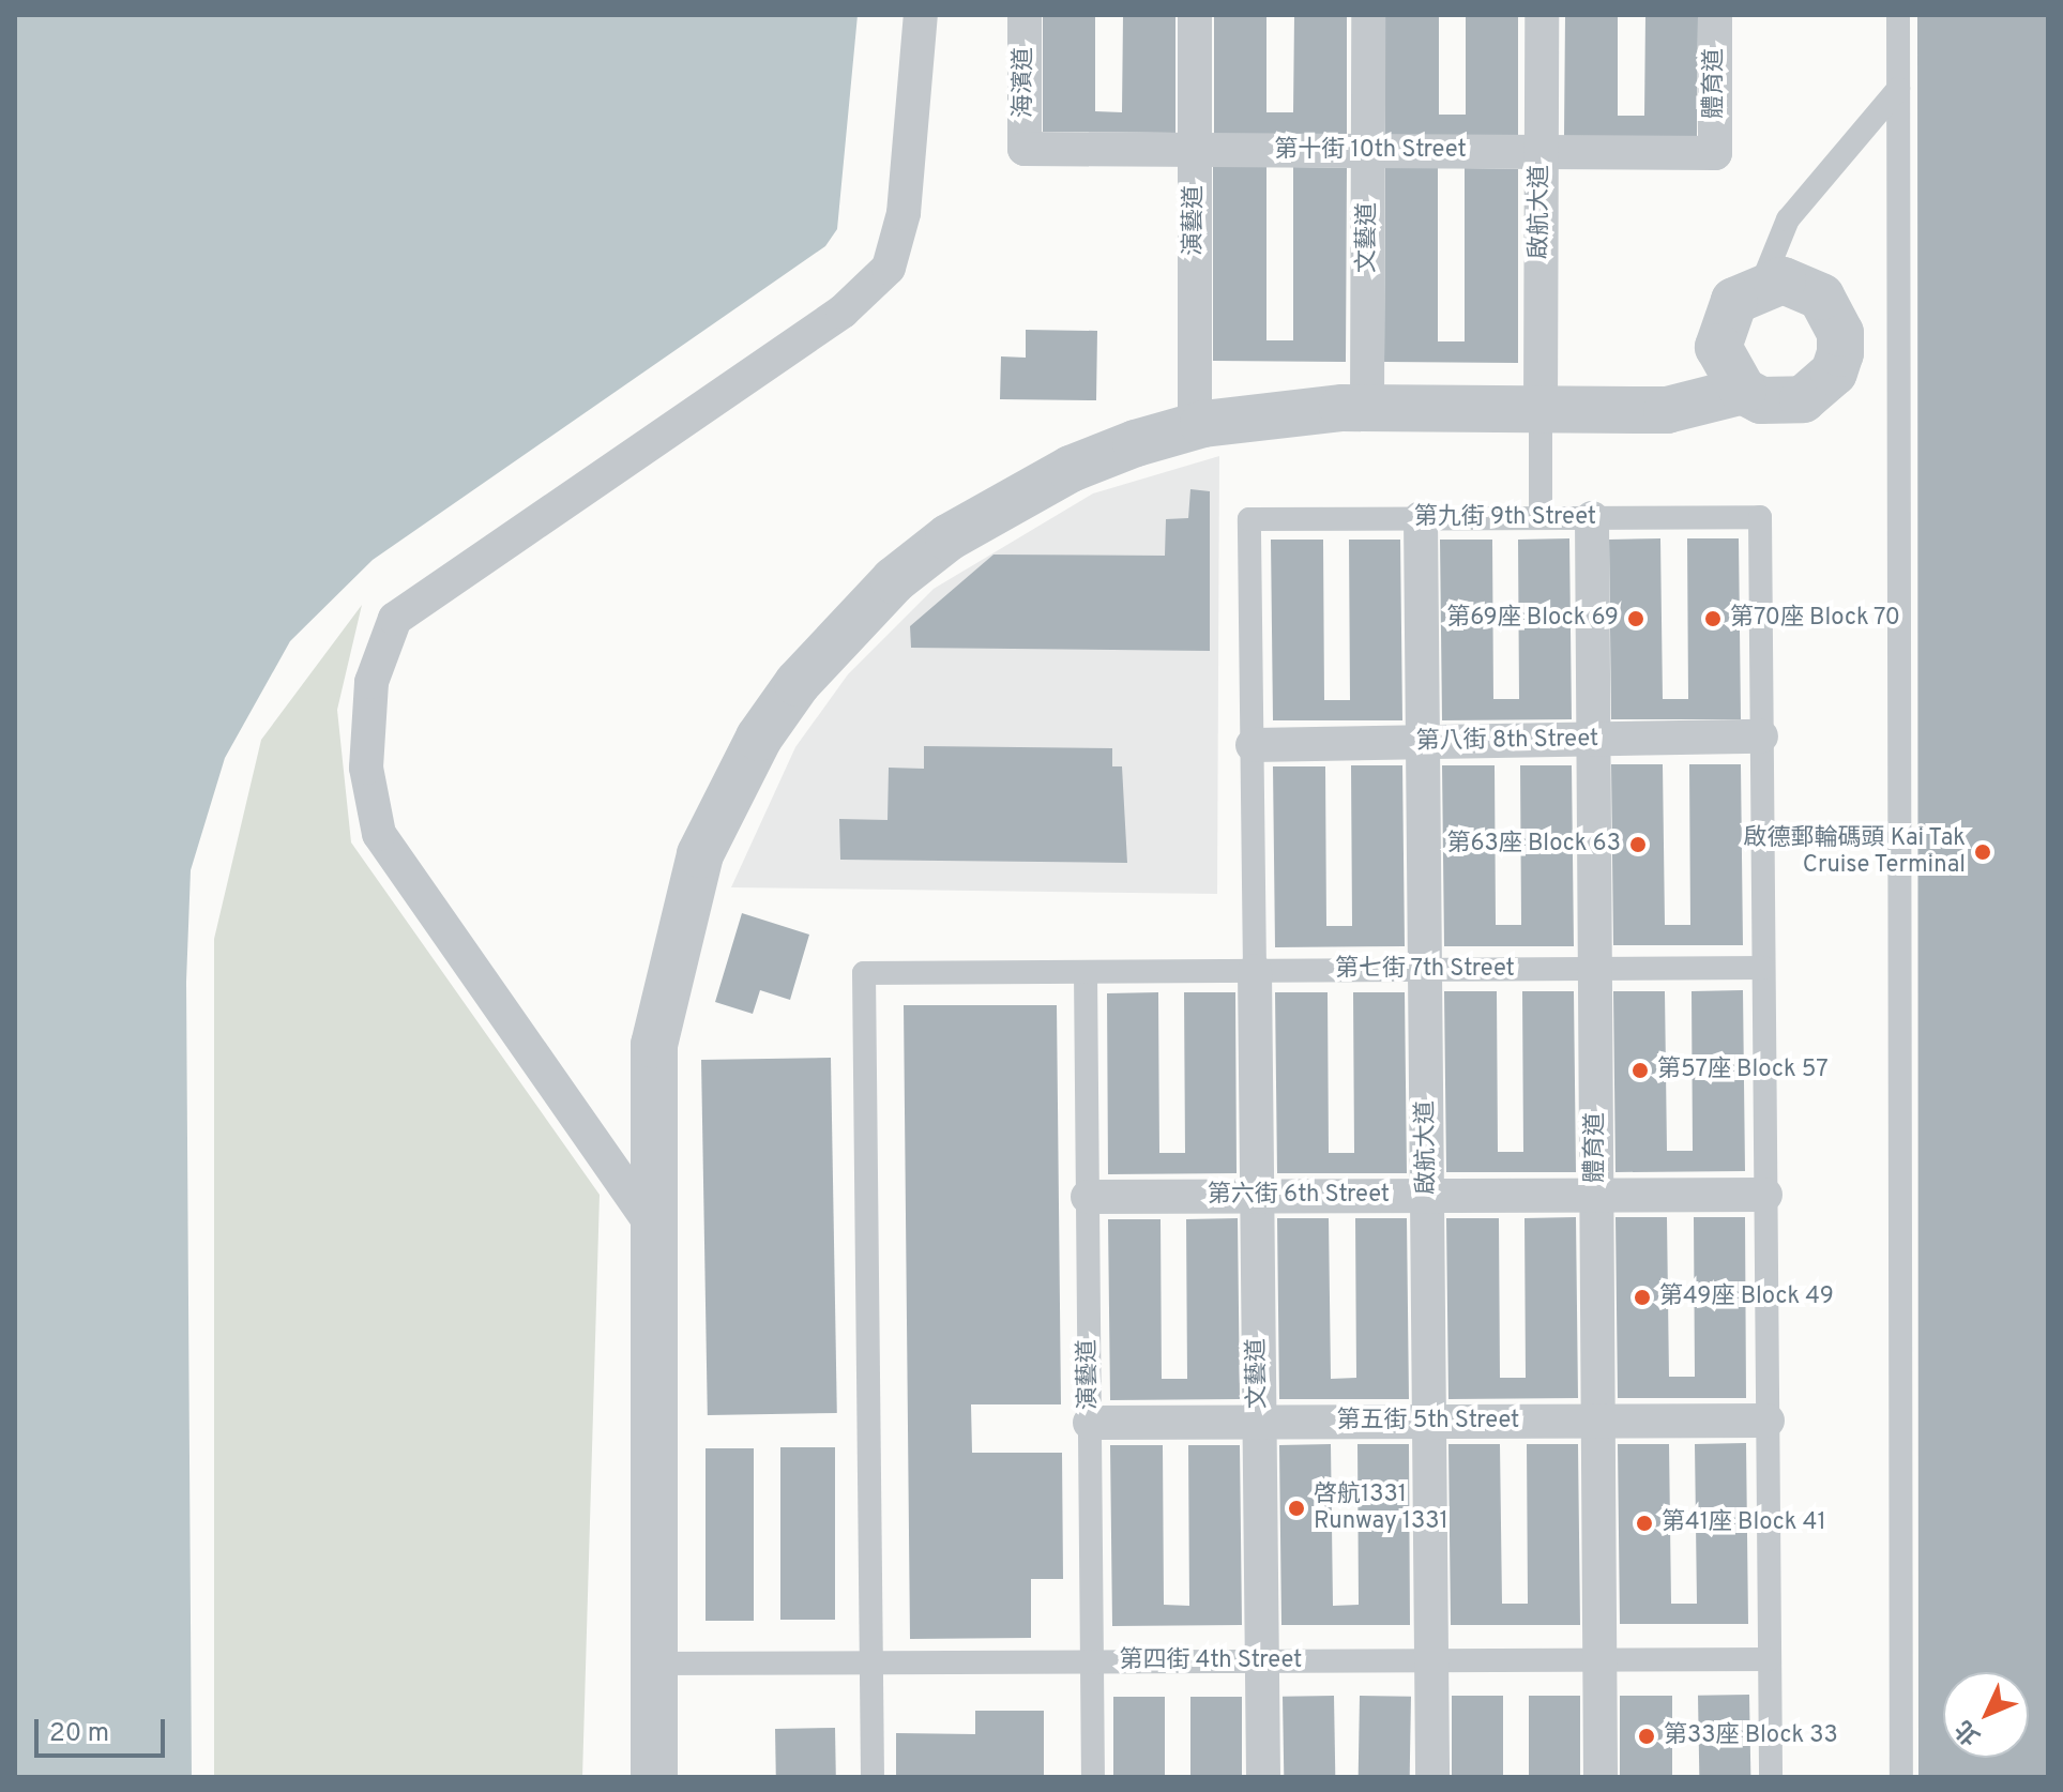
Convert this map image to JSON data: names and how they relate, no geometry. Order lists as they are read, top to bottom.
{
  "streets": {
    "street": [
      "海濱道",
      "體育道",
      "第十街 10th Street",
      "啟航大道",
      "演藝道",
      "文藝道",
      "第八街 8th Street",
      "第六街 6th Street",
      "第五街 5th Street"
    ],
    "lane": ["第九街 9th Street", "第七街 7th Street", "第四街 4th Street"]
  },
  "crossings": [
    ["海濱道", "第十街 10th Street"],
    ["體育道", "第十街 10th Street"],
    ["體育道", "第九街 9th Street"],
    ["體育道", "第八街 8th Street"],
    ["體育道", "第七街 7th Street"],
    ["體育道", "第六街 6th Street"],
    ["體育道", "第五街 5th Street"],
    ["體育道", "第四街 4th Street"],
    ["第十街 10th Street", "啟航大道"],
    ["第十街 10th Street", "演藝道"],
    ["第十街 10th Street", "文藝道"],
    ["啟航大道", "第九街 9th Street"],
    ["啟航大道", "第八街 8th Street"],
    ["啟航大道", "第七街 7th Street"],
    ["啟航大道", "第六街 6th Street"],
    ["啟航大道", "第五街 5th Street"],
    ["啟航大道", "第四街 4th Street"],
    ["演藝道", "第七街 7th Street"],
    ["演藝道", "第六街 6th Street"],
    ["演藝道", "第五街 5th Street"],
    ["演藝道", "第四街 4th Street"],
    ["文藝道", "第七街 7th Street"],
    ["文藝道", "第六街 6th Street"],
    ["文藝道", "第五街 5th Street"],
    ["文藝道", "第四街 4th Street"],
    ["第九街 9th Street", "第八街 8th Street"],
    ["第七街 7th Street", "第四街 4th Street"]
  ],
  "places": [
    "第69座 Block 69",
    "第70座 Block 70",
    "第63座 Block 63",
    "啟德郵輪碼頭 Kai Tak Cruise Terminal",
    "第57座 Block 57",
    "第49座 Block 49",
    "啓航1331 Runway 1331",
    "第41座 Block 41",
    "第33座 Block 33"
  ],
  "scale_bar": "20 m",
  "north": "bottom left"
}
